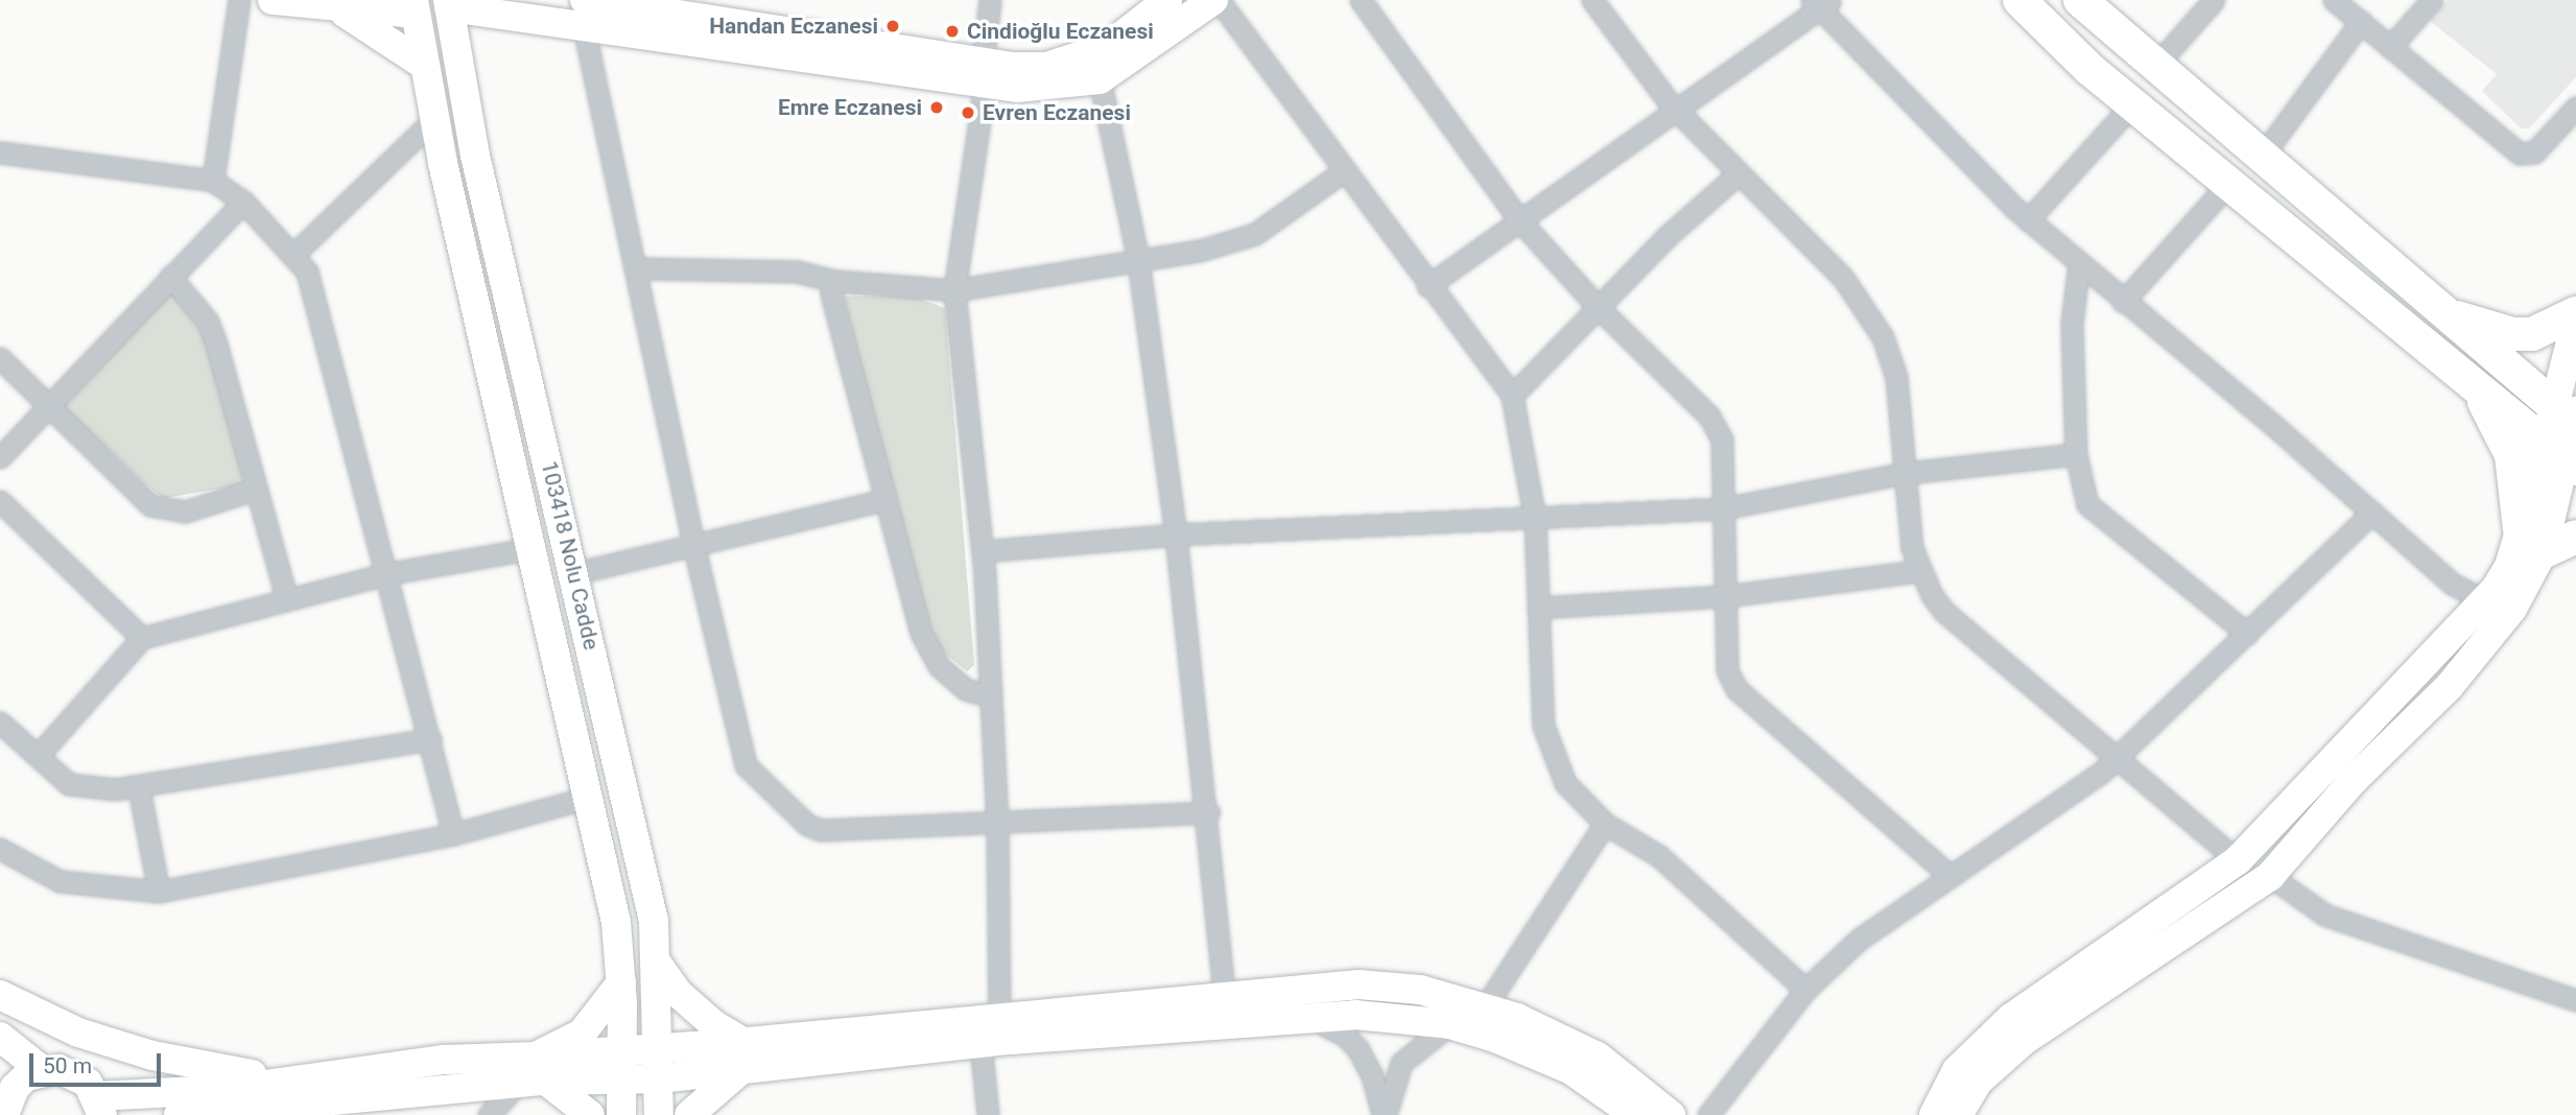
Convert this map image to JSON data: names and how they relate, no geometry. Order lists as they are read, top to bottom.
{
  "streets": {
    "main road": ["103418 Nolu Cadde"]
  },
  "places": [
    "Handan Eczanesi",
    "Cindioğlu Eczanesi",
    "Emre Eczanesi",
    "Evren Eczanesi"
  ],
  "scale_bar": "50 m"
}
